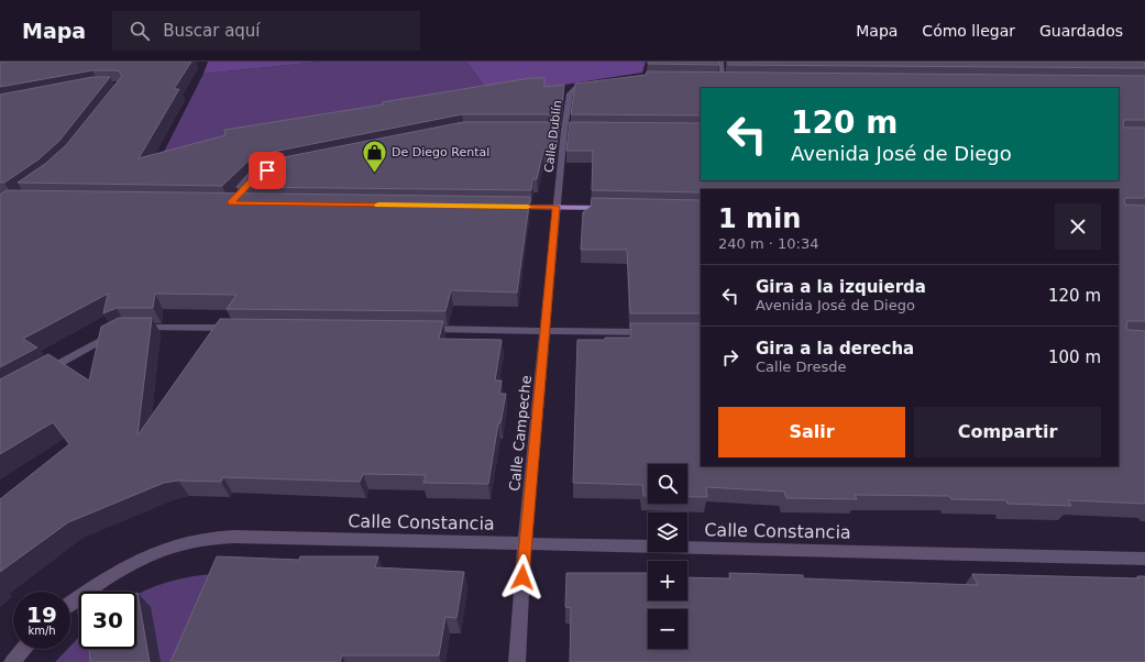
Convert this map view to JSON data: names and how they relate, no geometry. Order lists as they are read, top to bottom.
{
  "streets": {
    "street": ["Calle Dublín", "Calle Campeche", "Calle Constancia"]
  },
  "crossings": [
    ["Calle Dublín", "Calle Campeche"],
    ["Calle Campeche", "Calle Constancia"]
  ],
  "places": {
    "shop": ["De Diego Rental"]
  },
  "page": {
    "header": "Mapa",
    "search": "Buscar aquí",
    "nav": ["Mapa", "Cómo llegar", "Guardados"],
    "turn": ["120 m", "Avenida José de Diego"],
    "heading": ["1 min", "240 m · 10:34"],
    "list": [
      {
        "name": "Gira a la izquierda",
        "note": "Avenida José de Diego",
        "value": "120 m"
      },
      {
        "name": "Gira a la derecha",
        "note": "Calle Dresde",
        "value": "100 m"
      }
    ],
    "buttons": ["Salir", "Compartir"],
    "map_buttons": ["+", "−"],
    "speed": "19 km/h",
    "limit": "30"
  }
}
